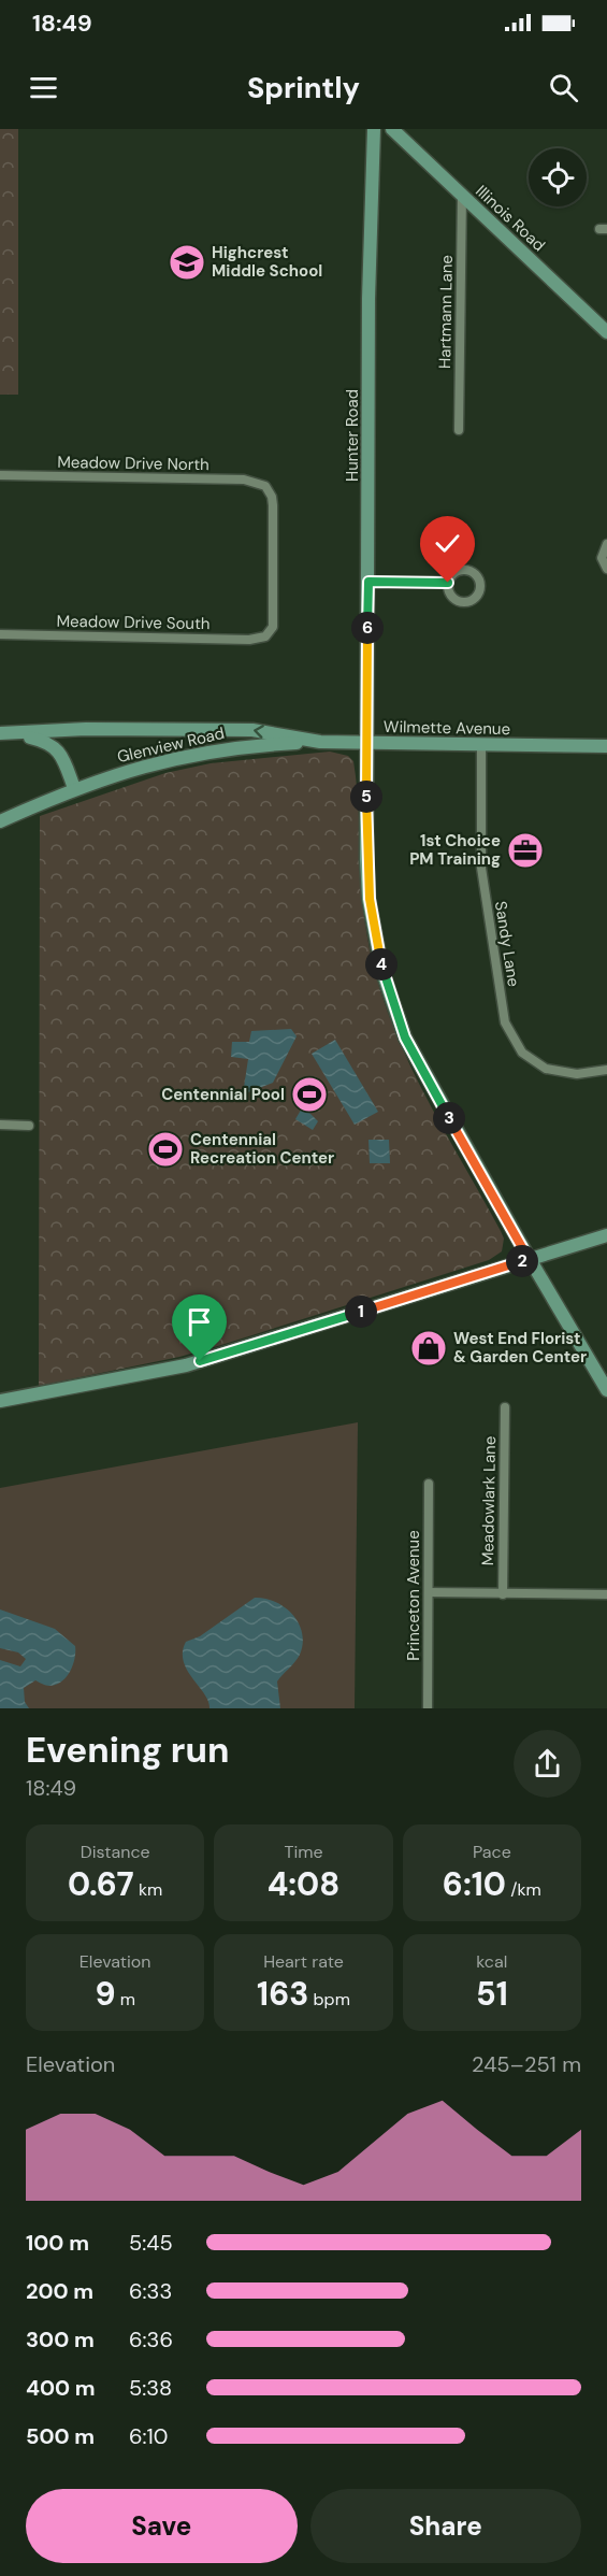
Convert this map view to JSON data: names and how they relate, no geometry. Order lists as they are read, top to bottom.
{
  "streets": {
    "main road": [
      "Illinois Road",
      "Hunter Road",
      "Wilmette Avenue",
      "Glenview Road"
    ],
    "street": [
      "Hartmann Lane",
      "Meadow Drive North",
      "Meadow Drive South",
      "Sandy Lane",
      "Meadowlark Lane",
      "Princeton Avenue"
    ]
  },
  "crossings": [
    ["Illinois Road", "Hartmann Lane"],
    ["Hunter Road", "Wilmette Avenue"],
    ["Meadow Drive North", "Meadow Drive South"],
    ["Wilmette Avenue", "Glenview Road"],
    ["Wilmette Avenue", "Sandy Lane"]
  ],
  "one_way": ["Wilmette Avenue"],
  "places": {
    "school or university": ["Highcrest Middle School"],
    "office": ["1st Choice PM Training"],
    "sports": ["Centennial Pool", "Centennial Recreation Center"],
    "shop": ["West End Florist & Garden Center"]
  },
  "page": {
    "status": "18:49",
    "header": "Sprintly",
    "pins": [
      "6",
      "5",
      "4",
      "3",
      "2",
      "1"
    ],
    "heading": ["Evening run", "18:49"],
    "stats": [
      ["Distance", "0.67 km"],
      ["Time", "4:08"],
      ["Pace", "6:10 /km"],
      ["Elevation", "9 m"],
      ["Heart rate", "163 bpm"],
      ["kcal", "51"]
    ],
    "chart": ["Elevation", "245–251 m"],
    "list": [
      {
        "name": "100 m",
        "note": "5:45"
      },
      {
        "name": "200 m",
        "note": "6:33"
      },
      {
        "name": "300 m",
        "note": "6:36"
      },
      {
        "name": "400 m",
        "note": "5:38"
      },
      {
        "name": "500 m",
        "note": "6:10"
      }
    ],
    "buttons": ["Save", "Share"]
  }
}
